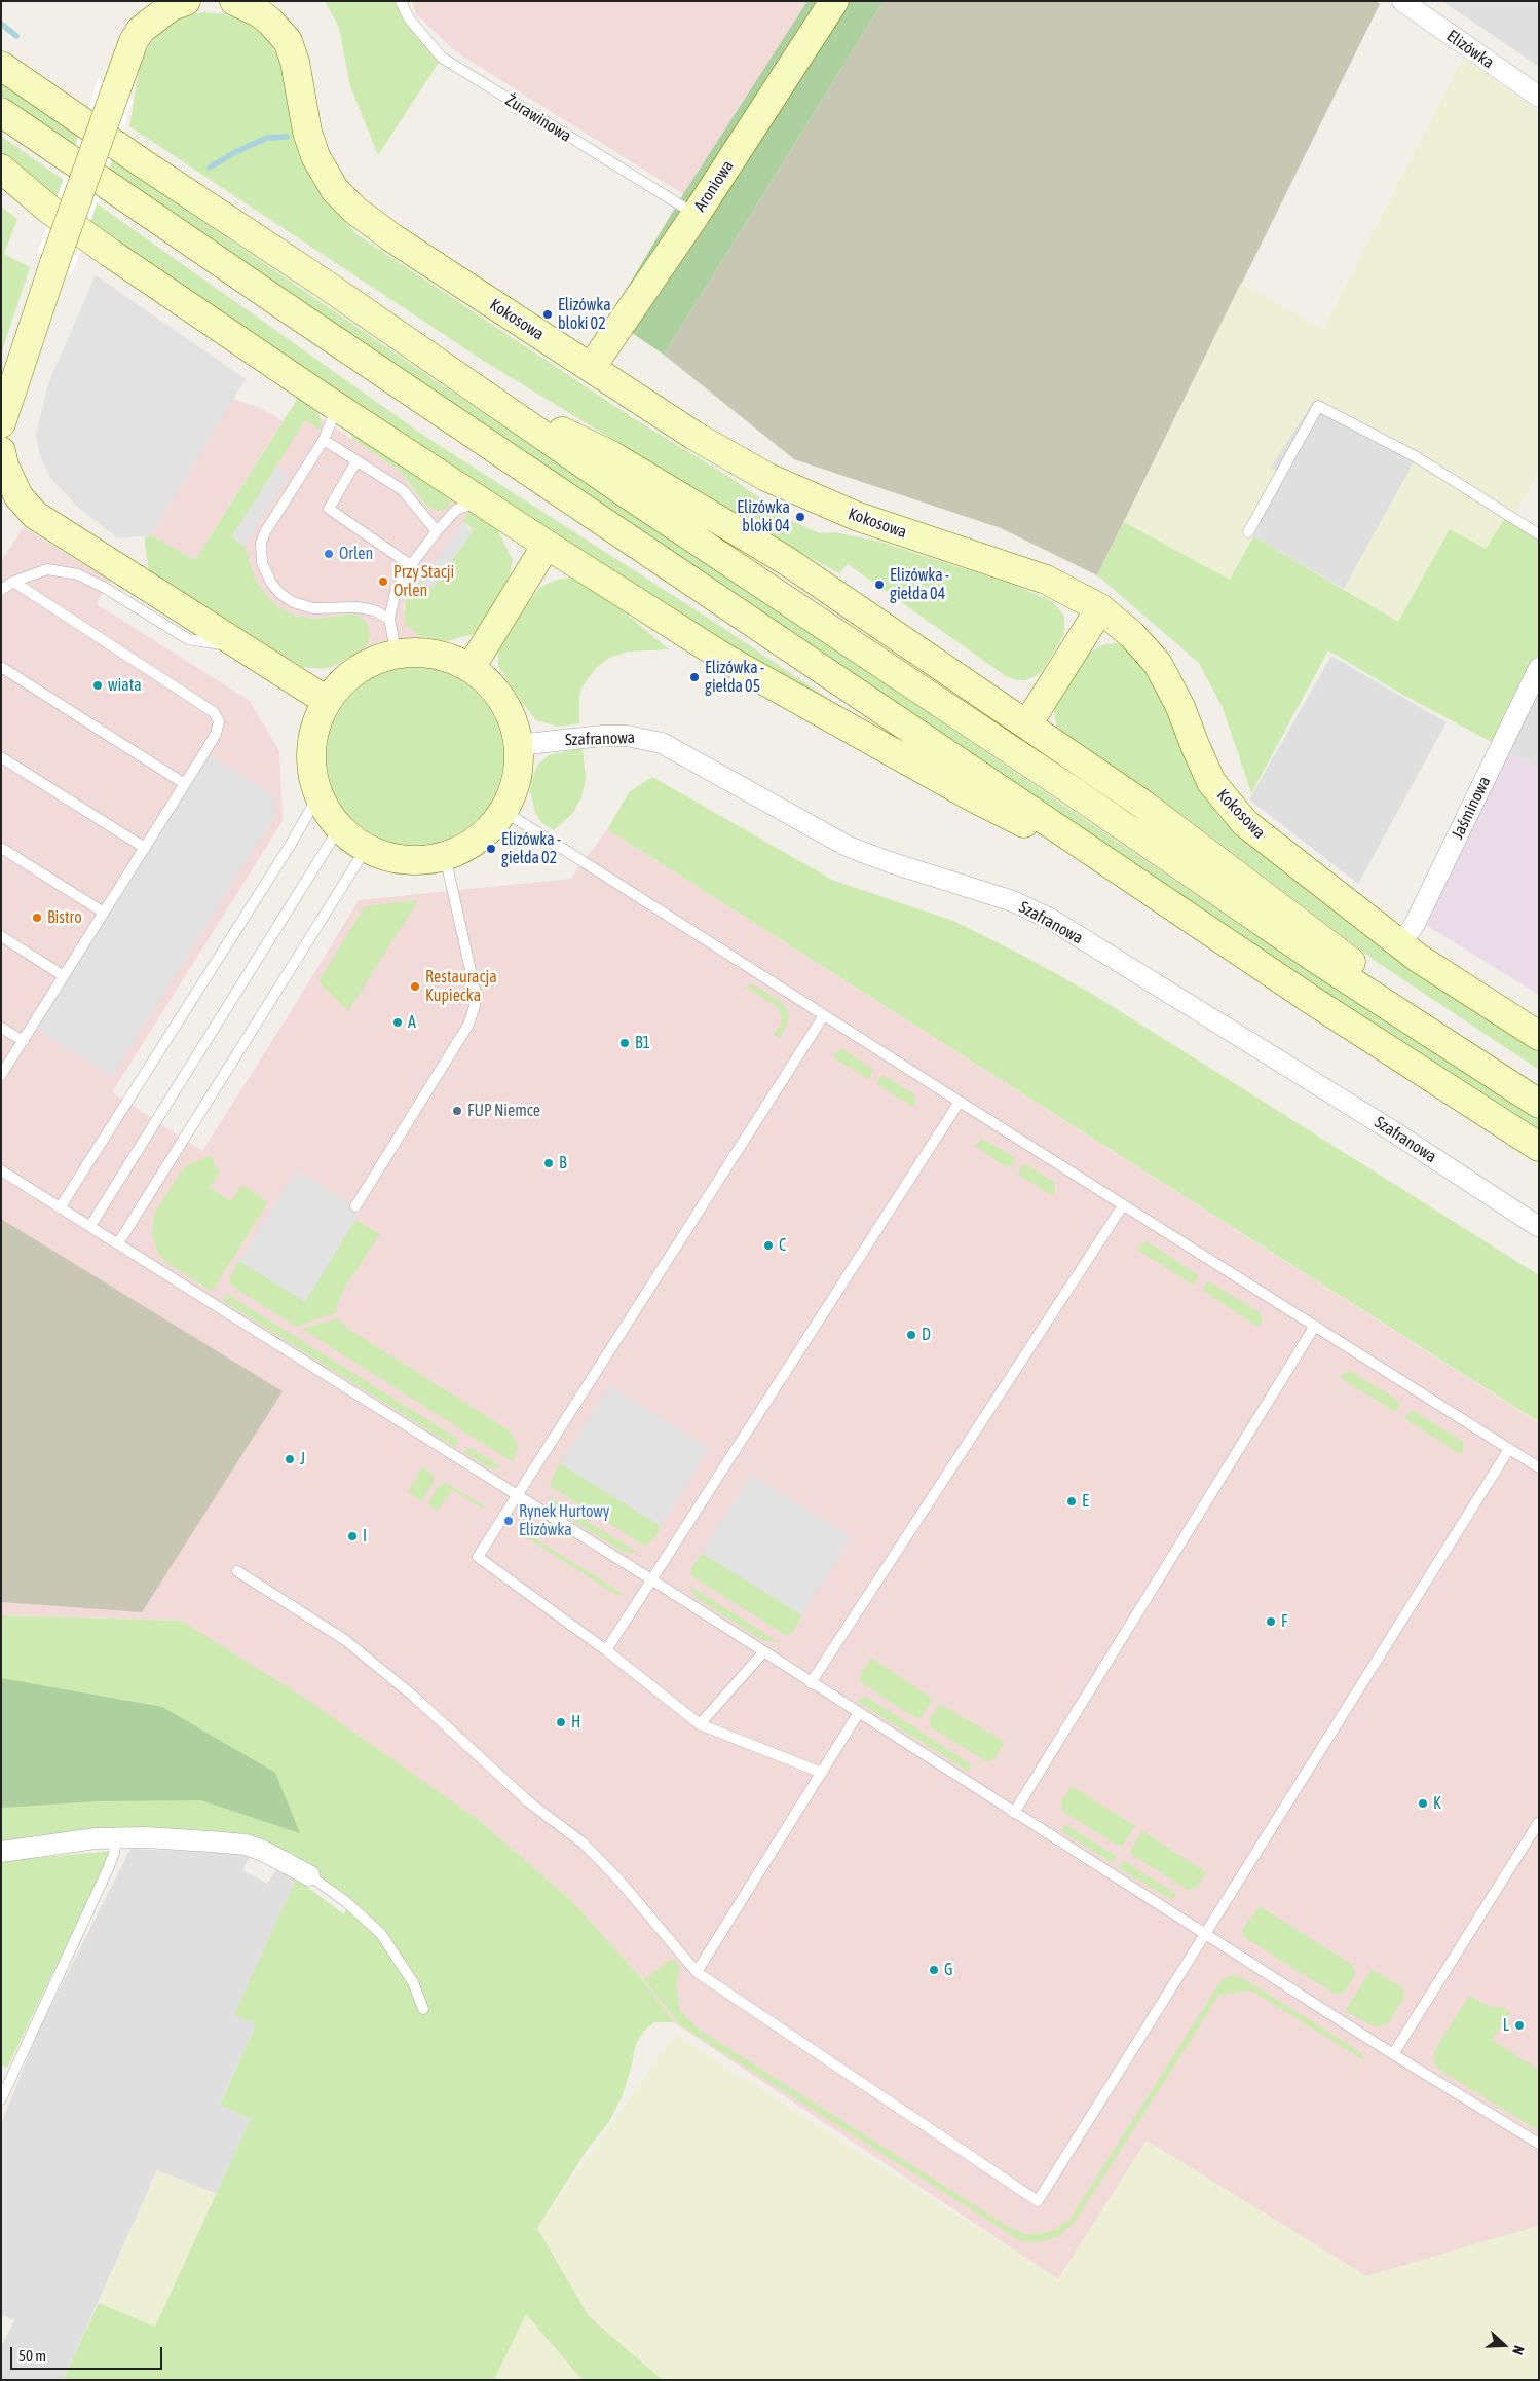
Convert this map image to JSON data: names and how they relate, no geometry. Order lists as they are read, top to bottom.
{
  "streets": {
    "main road": ["Aroniowa", "Kokosowa"],
    "street": ["Elizówka", "Szafranowa", "Jaśminowa"],
    "lane": ["Żurawinowa"]
  },
  "crossings": [
    ["Żurawinowa", "Aroniowa"],
    ["Aroniowa", "Kokosowa"],
    ["Kokosowa", "Jaśminowa"]
  ],
  "places": [
    "Elizówka bloki 02",
    "Elizówka bloki 04",
    "Orlen",
    "Przy Stacji Orlen",
    "Elizówka - giełda 04",
    "Elizówka - giełda 05",
    "wiata",
    "Elizówka - giełda 02",
    "Bistro",
    "Restauracja Kupiecka",
    "A",
    "B1",
    "FUP Niemce",
    "B",
    "C",
    "D",
    "J",
    "E",
    "Rynek Hurtowy Elizówka",
    "I",
    "F",
    "H",
    "K",
    "G",
    "L"
  ],
  "scale_bar": "50 m",
  "north": "right"
}
